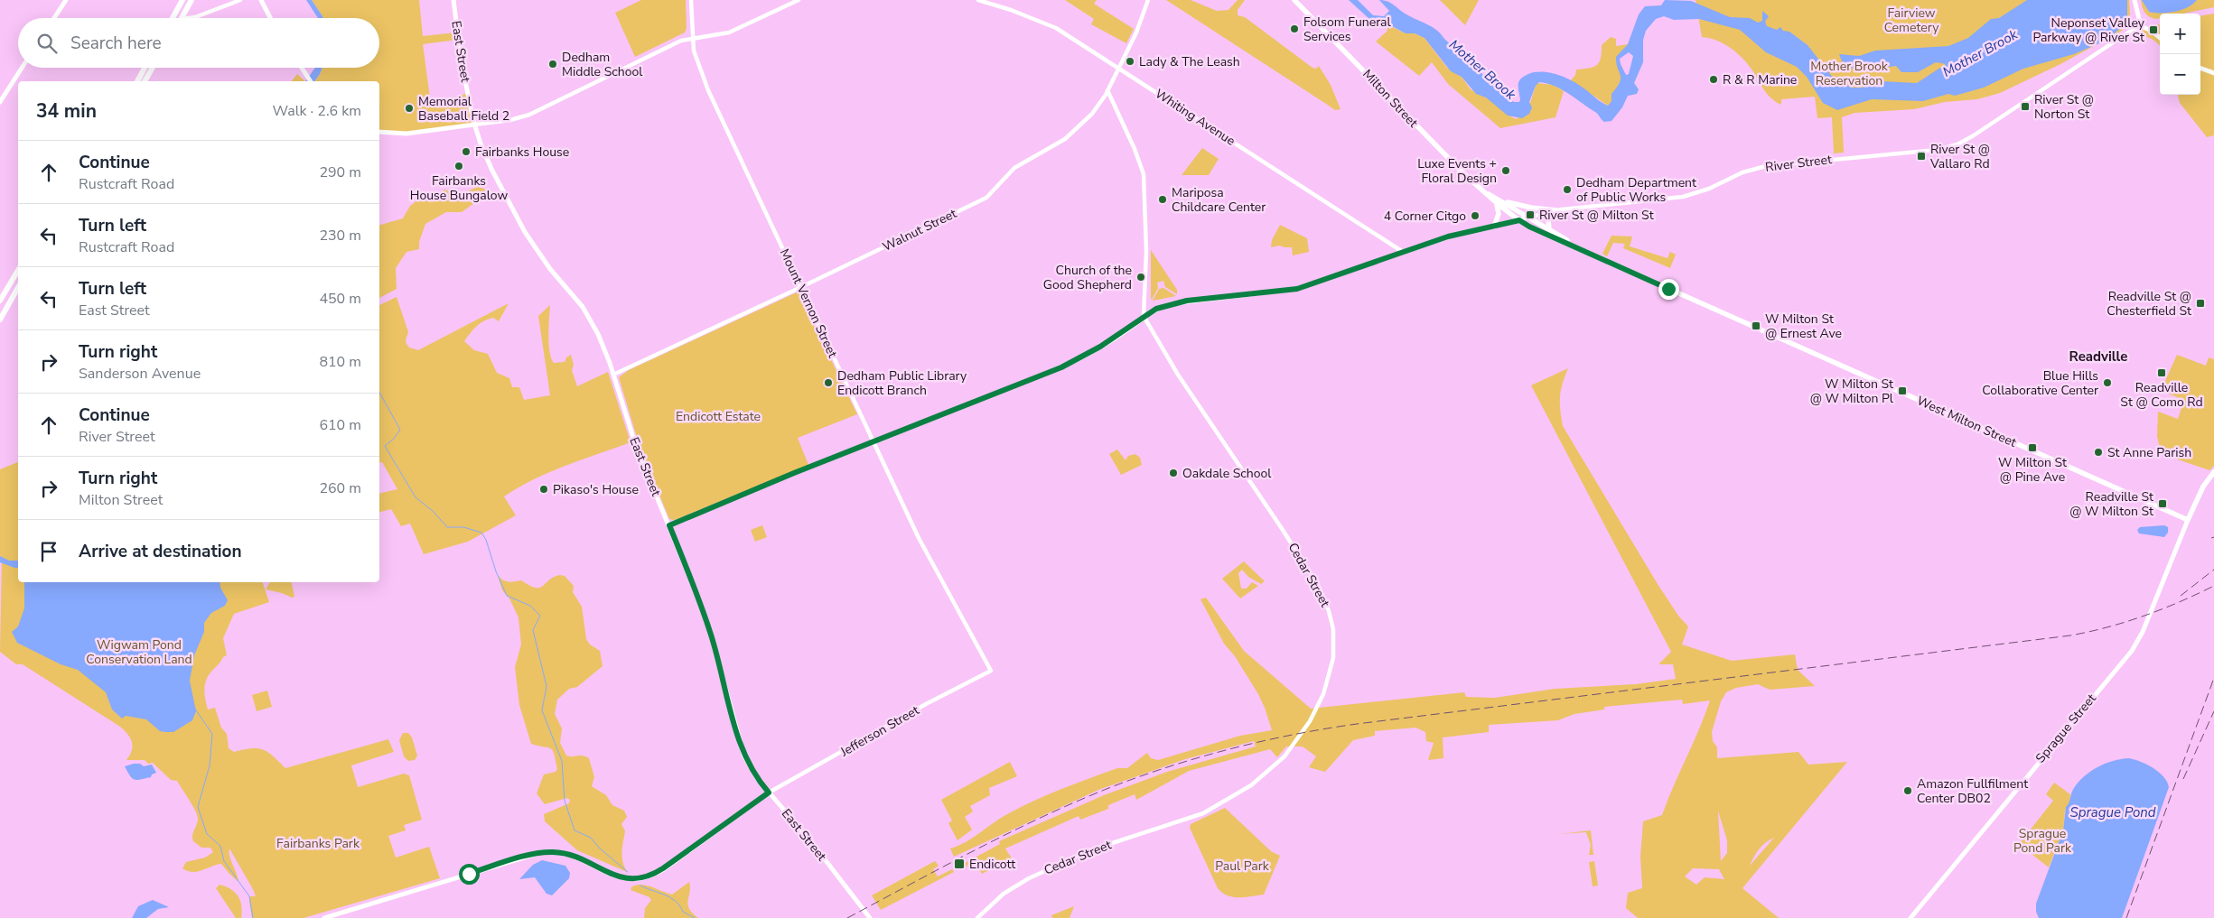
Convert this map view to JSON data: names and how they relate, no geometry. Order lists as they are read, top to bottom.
{
  "streets": {
    "main road": [
      "East Street",
      "Milton Street",
      "West Milton Street",
      "Sprague Street"
    ],
    "street": [
      "Whiting Avenue",
      "River Street",
      "Walnut Street",
      "Mount Vernon Street",
      "Cedar Street",
      "Jefferson Street"
    ]
  },
  "crossings": [
    ["East Street", "River Street"],
    ["East Street", "Walnut Street"],
    ["East Street", "Jefferson Street"],
    ["Milton Street", "River Street"],
    ["Milton Street", "West Milton Street"],
    ["Whiting Avenue", "River Street"],
    ["Whiting Avenue", "Walnut Street"],
    ["River Street", "Mount Vernon Street"],
    ["River Street", "Cedar Street"],
    ["Walnut Street", "Mount Vernon Street"],
    ["Mount Vernon Street", "Jefferson Street"],
    ["West Milton Street", "Sprague Street"]
  ],
  "districts": ["Readville"],
  "water": ["Mother Brook", "Sprague Pond"],
  "parks": [
    "Fairview Cemetery",
    "Mother Brook Reservation",
    "Endicott Estate",
    "Wigwam Pond Conservation Land",
    "Sprague Pond Park",
    "Fairbanks Park",
    "Paul Park"
  ],
  "places": {
    "other": [
      "Folsom Funeral Services",
      "Lady & The Leash",
      "Dedham Middle School",
      "R & R Marine",
      "Memorial Baseball Field 2",
      "Fairbanks House",
      "Fairbanks House Bungalow",
      "Luxe Events + Floral Design",
      "Dedham Department of Public Works",
      "Mariposa Childcare Center",
      "4 Corner Citgo",
      "Church of the Good Shepherd",
      "Dedham Public Library Endicott Branch",
      "Blue Hills Collaborative Center",
      "St Anne Parish",
      "Oakdale School",
      "Pikaso's House",
      "Amazon Fullfilment Center DB02"
    ],
    "transit": [
      "Neponset Valley Parkway @ River St",
      "River St @ Norton St",
      "River St @ Vallaro Rd",
      "River St @ Milton St",
      "Readville St @ Chesterfield St",
      "W Milton St @ Ernest Ave",
      "Readville St @ Como Rd",
      "W Milton St @ W Milton Pl",
      "W Milton St @ Pine Ave",
      "Readville St @ W Milton St",
      "Endicott"
    ]
  },
  "page": {
    "map_buttons": ["+", "−"],
    "search": "Search here",
    "heading": ["34 min", "Walk · 2.6 km"],
    "list": [
      ["Continue", "Rustcraft Road", "290 m"],
      ["Turn left", "Rustcraft Road", "230 m"],
      ["Turn left", "East Street", "450 m"],
      ["Turn right", "Sanderson Avenue", "810 m"],
      ["Continue", "River Street", "610 m"],
      ["Turn right", "Milton Street", "260 m"],
      "Arrive at destination"
    ]
  }
}
